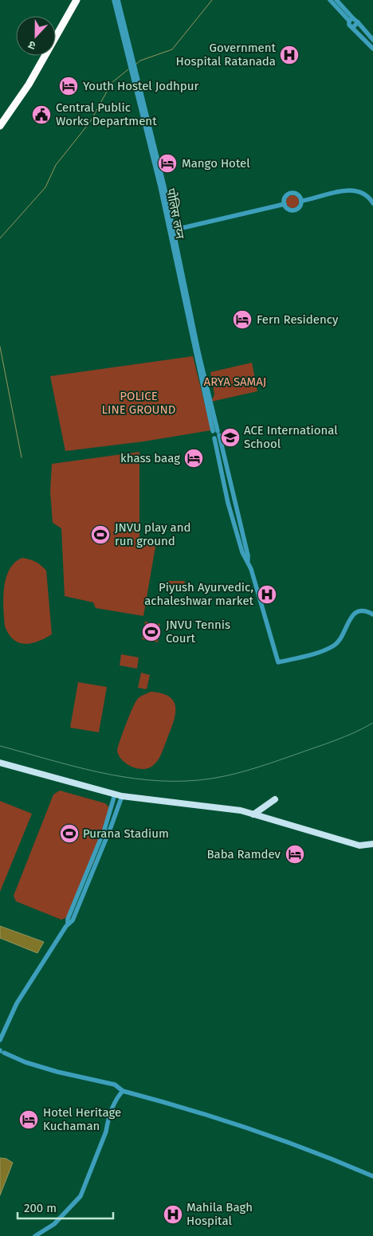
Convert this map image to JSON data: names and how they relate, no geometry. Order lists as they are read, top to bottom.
{
  "parks": ["ARYA SAMAJ", "POLICE LINE GROUND"],
  "places": {
    "hospital": ["Government Hospital Ratanada", "Piyush Ayurvedic, achaleshwar market", "Mahila Bagh Hospital"],
    "hotel": [
      "Youth Hostel Jodhpur",
      "Mango Hotel",
      "Fern Residency",
      "khass baag",
      "Baba Ramdev",
      "Hotel Heritage Kuchaman"
    ],
    "public building": ["Central Public Works Department"],
    "school or university": ["ACE International School"],
    "sports": ["JNVU play and run ground", "JNVU Tennis Court", "Purana Stadium"]
  },
  "scale_bar": "200 m",
  "north": "bottom"
}
